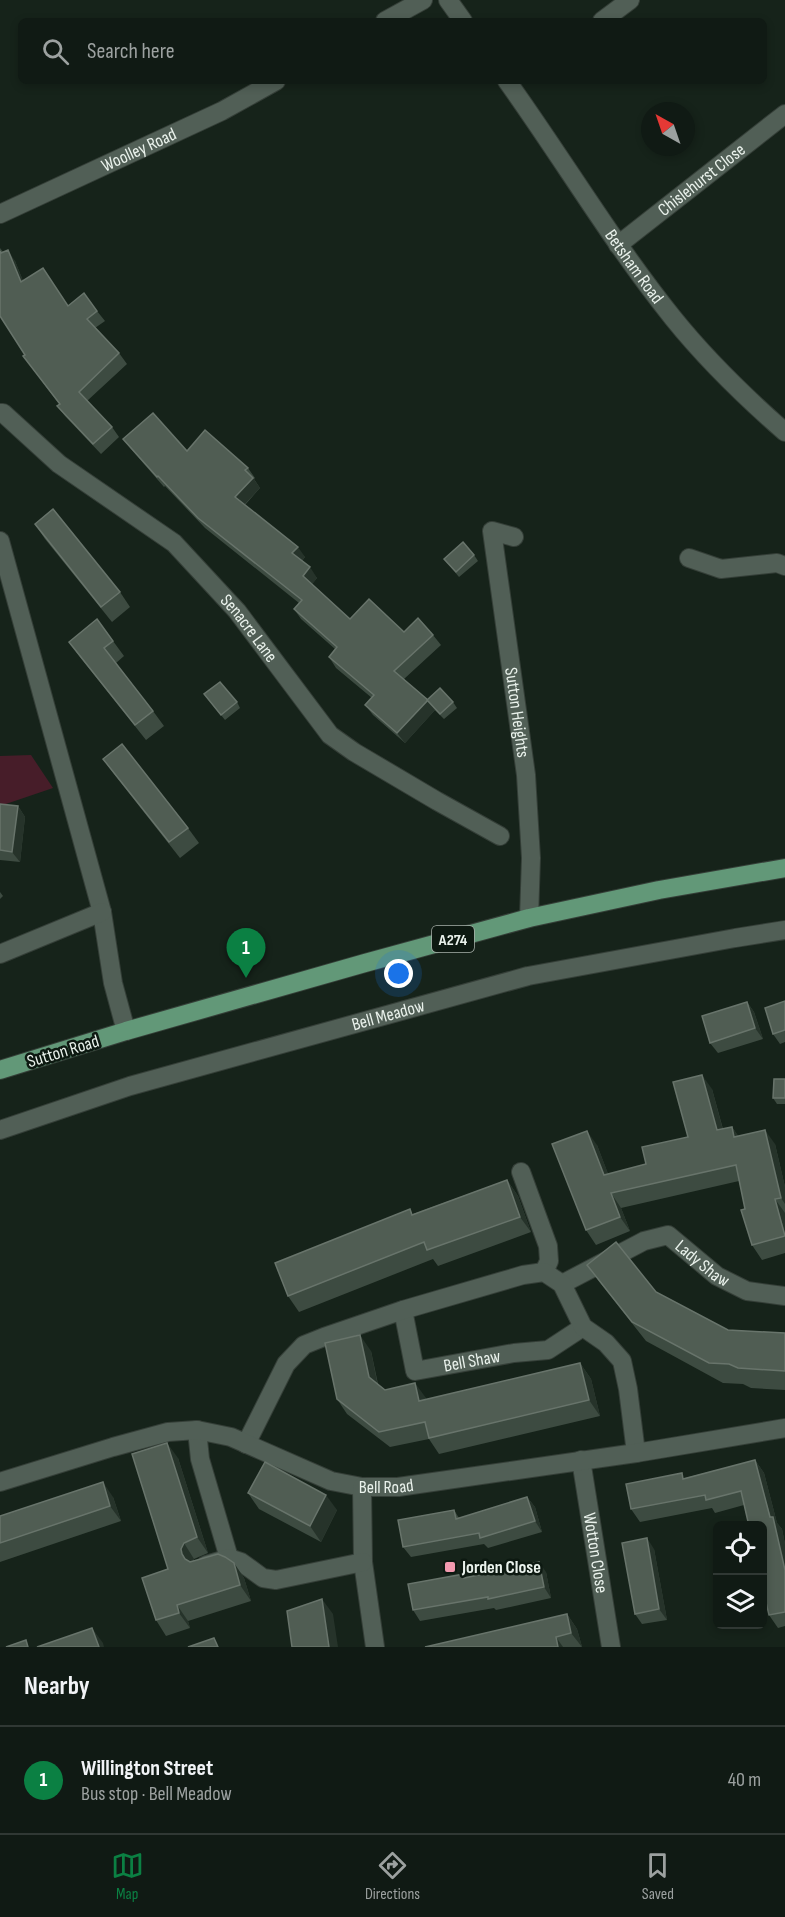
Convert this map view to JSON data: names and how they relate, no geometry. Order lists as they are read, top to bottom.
{
  "streets": {
    "main road": ["A274", "Sutton Road"],
    "street": [
      "Woolley Road",
      "Chislehurst Close",
      "Betsham Road",
      "Senacre Lane",
      "Sutton Heights",
      "Bell Meadow",
      "Lady Shaw",
      "Bell Shaw",
      "Bell Road",
      "Wotton Close"
    ]
  },
  "crossings": [
    ["Chislehurst Close", "Betsham Road"],
    ["Sutton Heights", "A274"],
    ["A274", "Sutton Road"],
    ["Bell Road", "Wotton Close"]
  ],
  "places": {
    "transit": ["Jorden Close"]
  },
  "north": "top left",
  "page": {
    "search": "Search here",
    "pins": "1",
    "heading": "Nearby",
    "list": [
      {
        "mark": "1",
        "name": "Willington Street",
        "note": "Bus stop · Bell Meadow",
        "value": "40 m"
      }
    ],
    "nav": ["Map", "Directions", "Saved"]
  }
}
